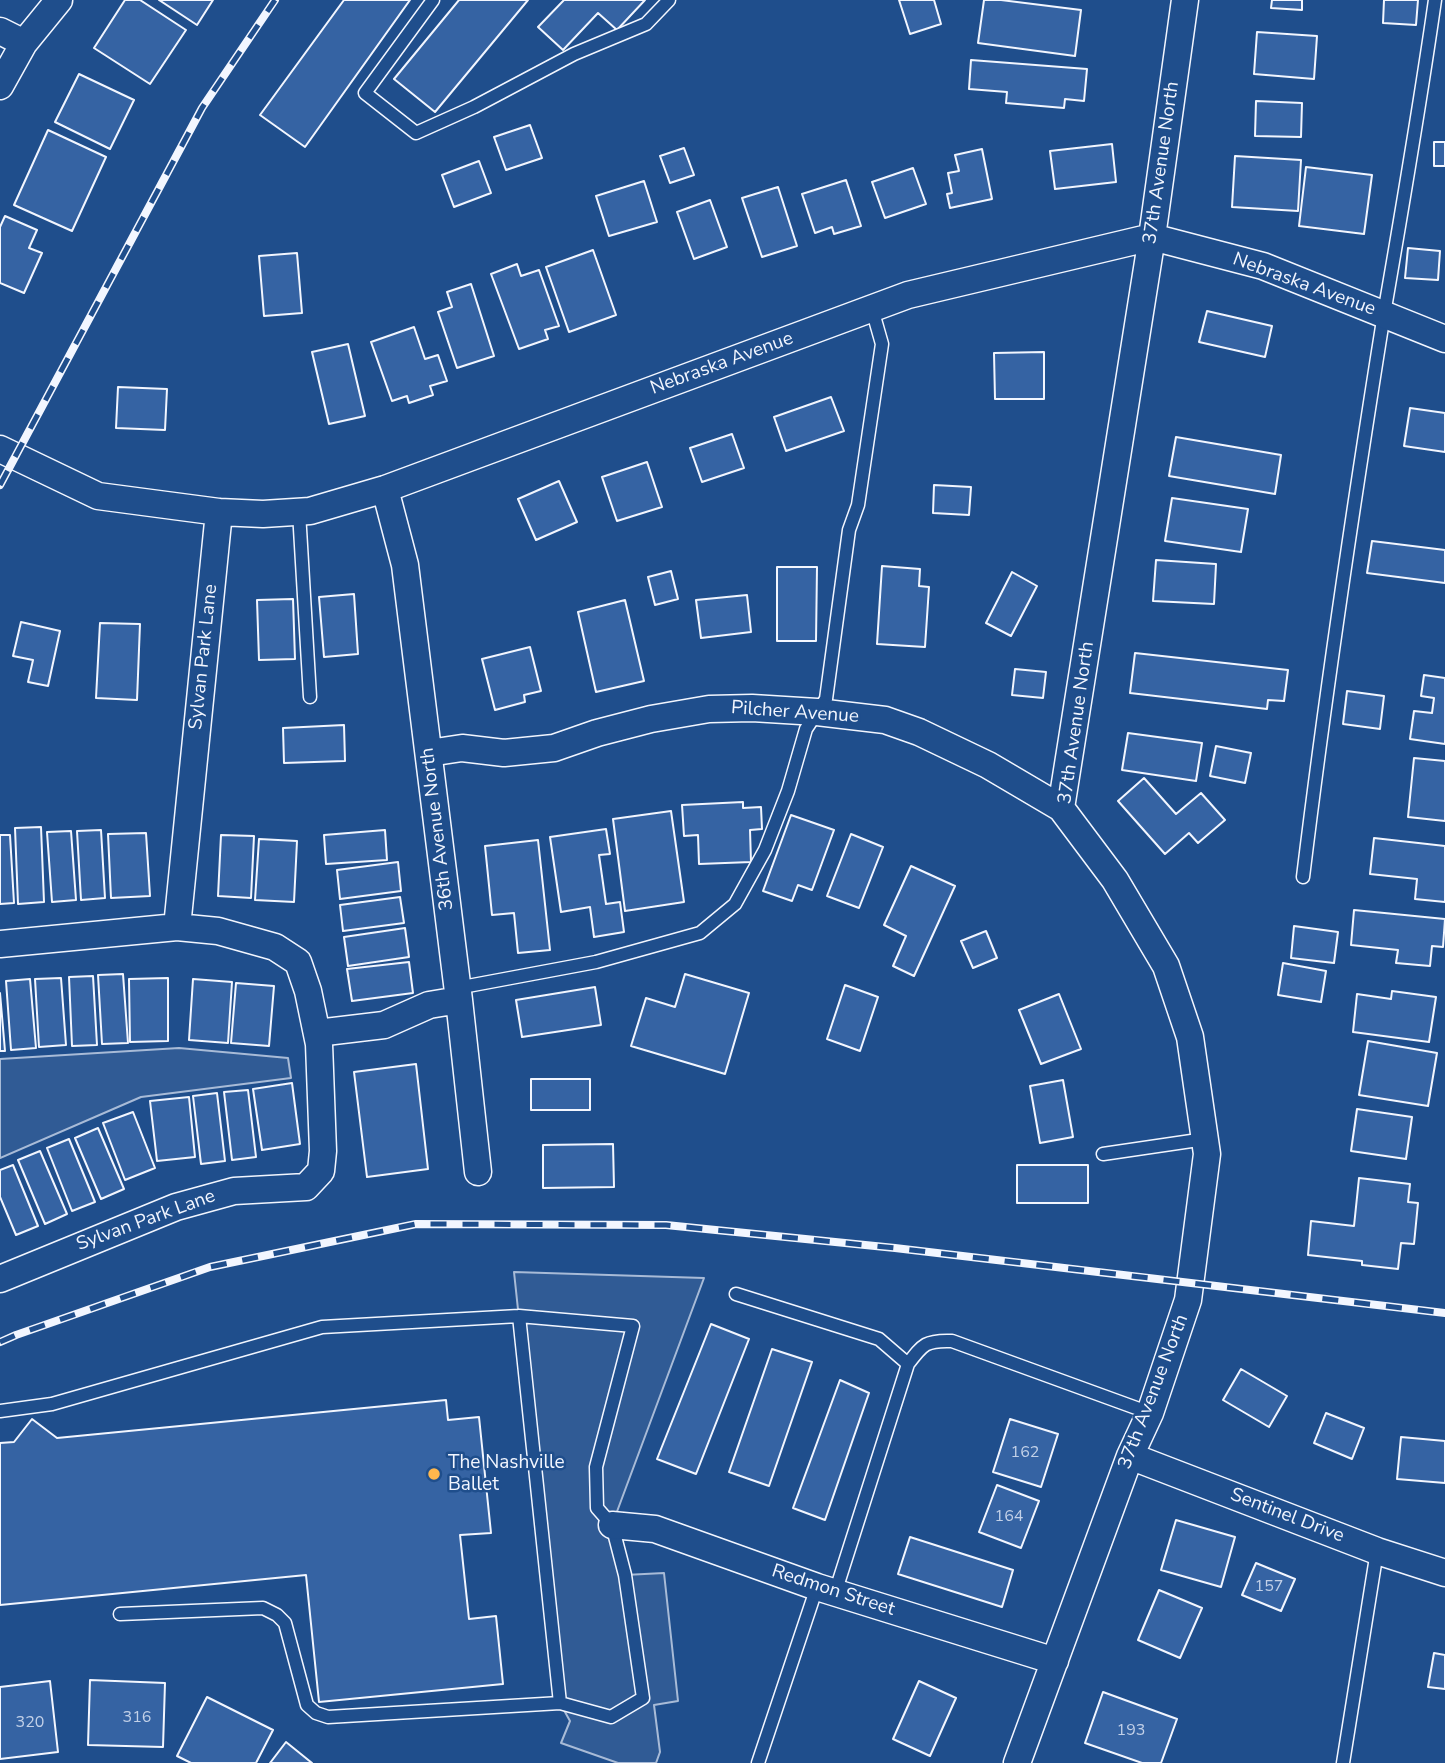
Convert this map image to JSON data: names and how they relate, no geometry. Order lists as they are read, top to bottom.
{
  "streets": {
    "street": [
      "37th Avenue North",
      "Nebraska Avenue",
      "Sylvan Park Lane",
      "Pilcher Avenue",
      "36th Avenue North",
      "Sentinel Drive",
      "Redmon Street"
    ]
  },
  "crossings": [
    ["37th Avenue North", "Nebraska Avenue"],
    ["37th Avenue North", "Pilcher Avenue"],
    ["37th Avenue North", "Sentinel Drive"],
    ["37th Avenue North", "Redmon Street"],
    ["Nebraska Avenue", "Sylvan Park Lane"],
    ["Nebraska Avenue", "36th Avenue North"],
    ["Pilcher Avenue", "36th Avenue North"]
  ],
  "places": ["The Nashville Ballet"],
  "house_numbers": [
    "162",
    "164",
    "157",
    "316",
    "320",
    "193"
  ]
}
